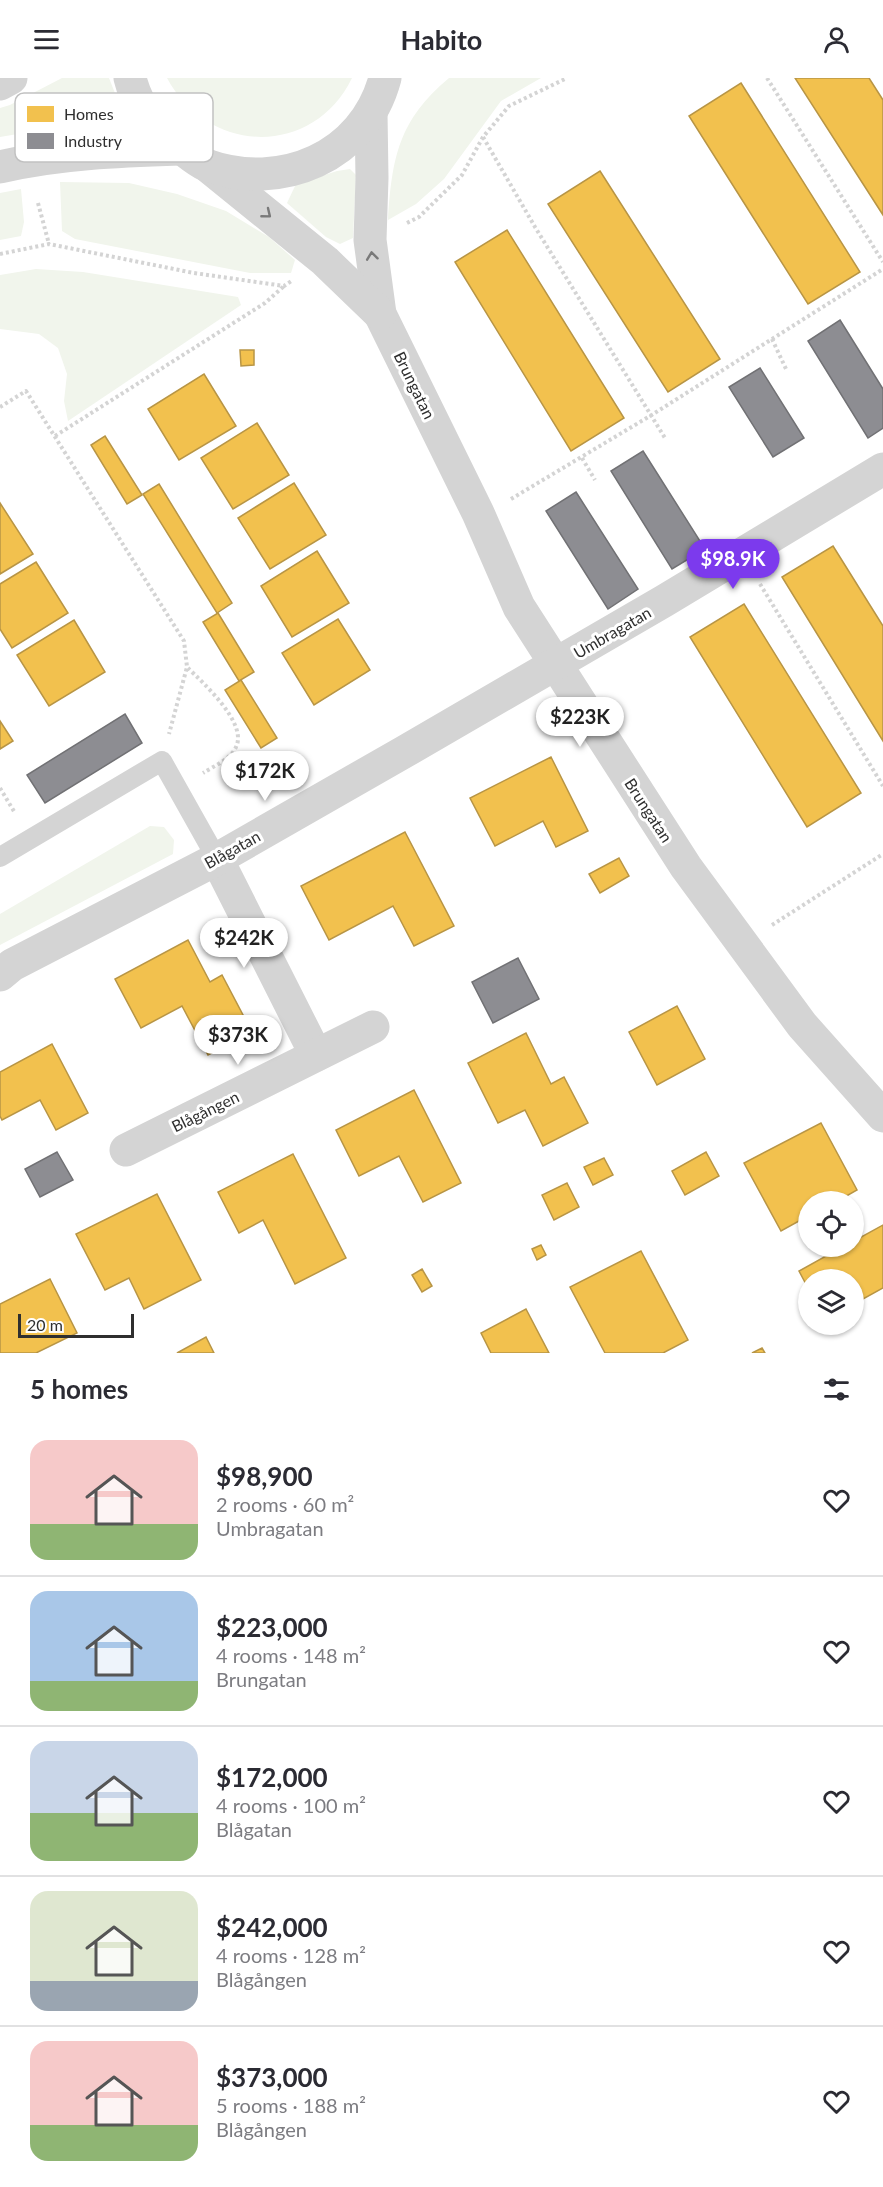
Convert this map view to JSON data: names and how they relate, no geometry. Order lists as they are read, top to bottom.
{
  "streets": {
    "street": [
      "Brungatan",
      "Umbragatan",
      "Blågatan",
      "Blågången"
    ]
  },
  "crossings": [
    ["Brungatan", "Umbragatan"],
    ["Brungatan", "Blågatan"],
    ["Umbragatan", "Blågatan"]
  ],
  "legend": ["Homes", "Industry"],
  "scale_bar": "20 m",
  "page": {
    "header": "Habito",
    "price": [
      "$98.9K",
      "$223K",
      "$172K",
      "$242K",
      "$373K"
    ],
    "scale": "20 m",
    "heading": "5 homes",
    "list": [
      {
        "name": "$98,900",
        "note": "2 rooms · 60 m² · Umbragatan"
      },
      {
        "name": "$223,000",
        "note": "4 rooms · 148 m² · Brungatan"
      },
      {
        "name": "$172,000",
        "note": "4 rooms · 100 m² · Blågatan"
      },
      {
        "name": "$242,000",
        "note": "4 rooms · 128 m² · Blågången"
      },
      {
        "name": "$373,000",
        "note": "5 rooms · 188 m² · Blågången"
      }
    ]
  }
}
